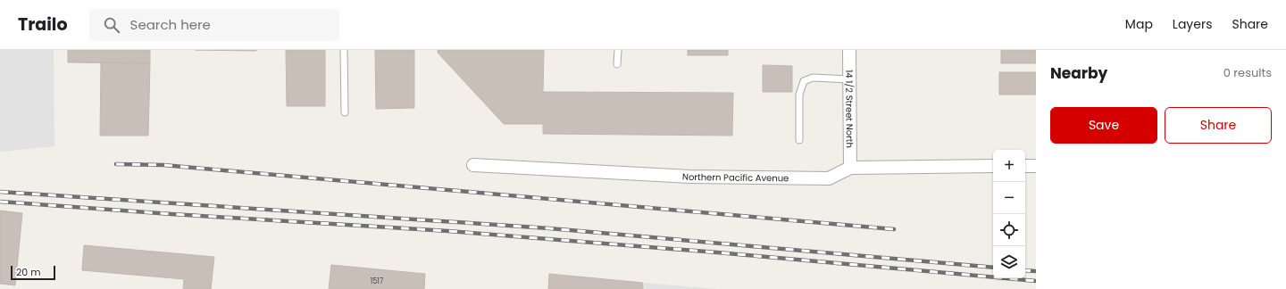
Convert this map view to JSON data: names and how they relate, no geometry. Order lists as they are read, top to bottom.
{
  "streets": {
    "street": ["14 1/2 Street North", "Northern Pacific Avenue"]
  },
  "crossings": [
    ["14 1/2 Street North", "Northern Pacific Avenue"]
  ],
  "house_numbers": ["1517"],
  "scale_bar": "20 m",
  "page": {
    "header": "Trailo",
    "search": "Search here",
    "nav": ["Map", "Layers", "Share"],
    "heading": ["Nearby", "0 results"],
    "buttons": ["Save", "Share"],
    "map_buttons": ["+", "−"],
    "scale": "20 m"
  }
}
